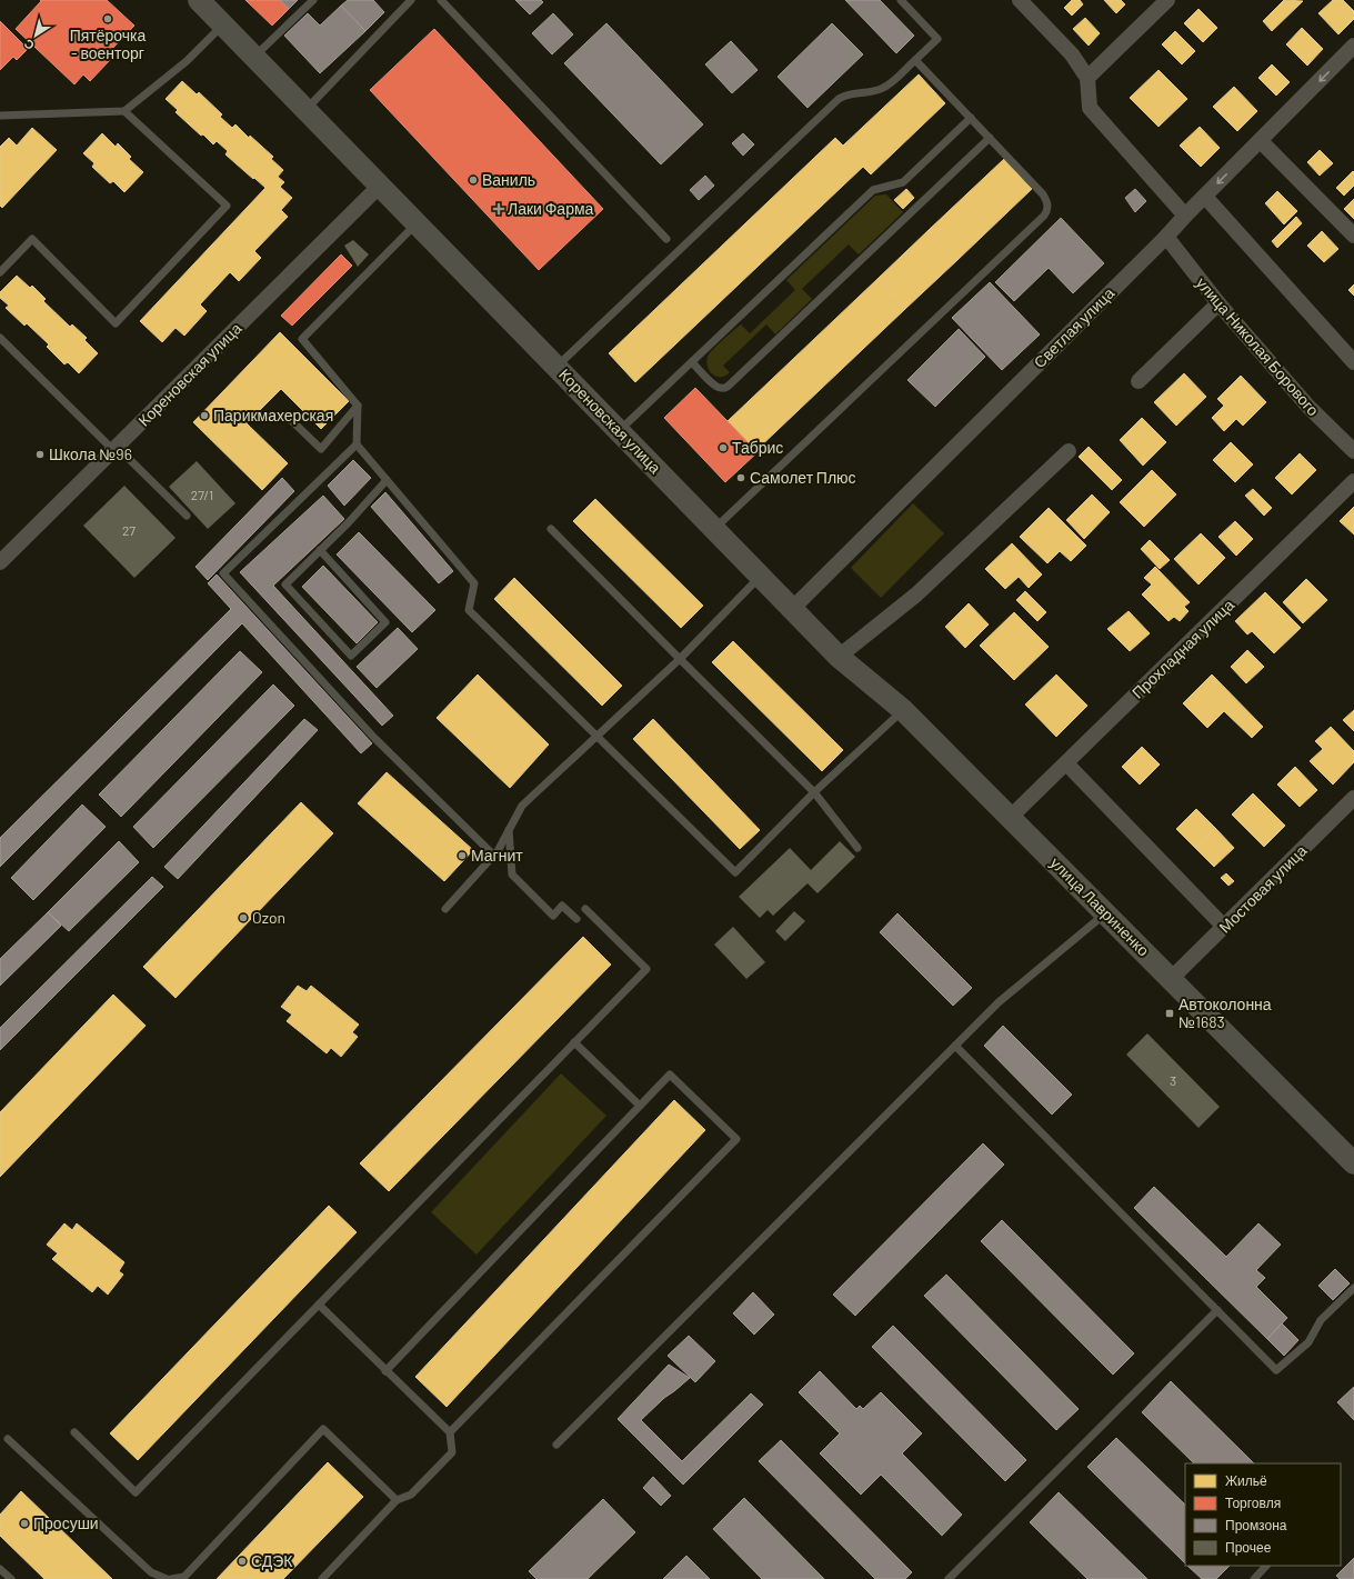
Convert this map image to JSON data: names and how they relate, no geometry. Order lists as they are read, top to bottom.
{
  "streets": {
    "street": [
      "Светлая улица",
      "улица Николая Борового",
      "Кореновская улица",
      "Прохладная улица",
      "Мостовая улица",
      "улица Лавриненко"
    ]
  },
  "crossings": [
    ["Светлая улица", "улица Николая Борового"],
    ["Светлая улица", "Кореновская улица"],
    ["Кореновская улица", "улица Лавриненко"],
    ["Прохладная улица", "улица Лавриненко"],
    ["Мостовая улица", "улица Лавриненко"]
  ],
  "places": {
    "other": [
      "Пятёрочка - военторг",
      "Ваниль",
      "Парикмахерская",
      "Табрис",
      "Школа №96",
      "Самолет Плюс",
      "Магнит",
      "Ozon",
      "Просуши",
      "СДЭК"
    ],
    "health": ["Лаки Фарма"],
    "transit": ["Автоколонна №1683"]
  },
  "house_numbers": ["27/1", "27", "3"],
  "legend": [
    "Жильё",
    "Торговля",
    "Промзона",
    "Прочее"
  ],
  "north": "bottom left"
}
